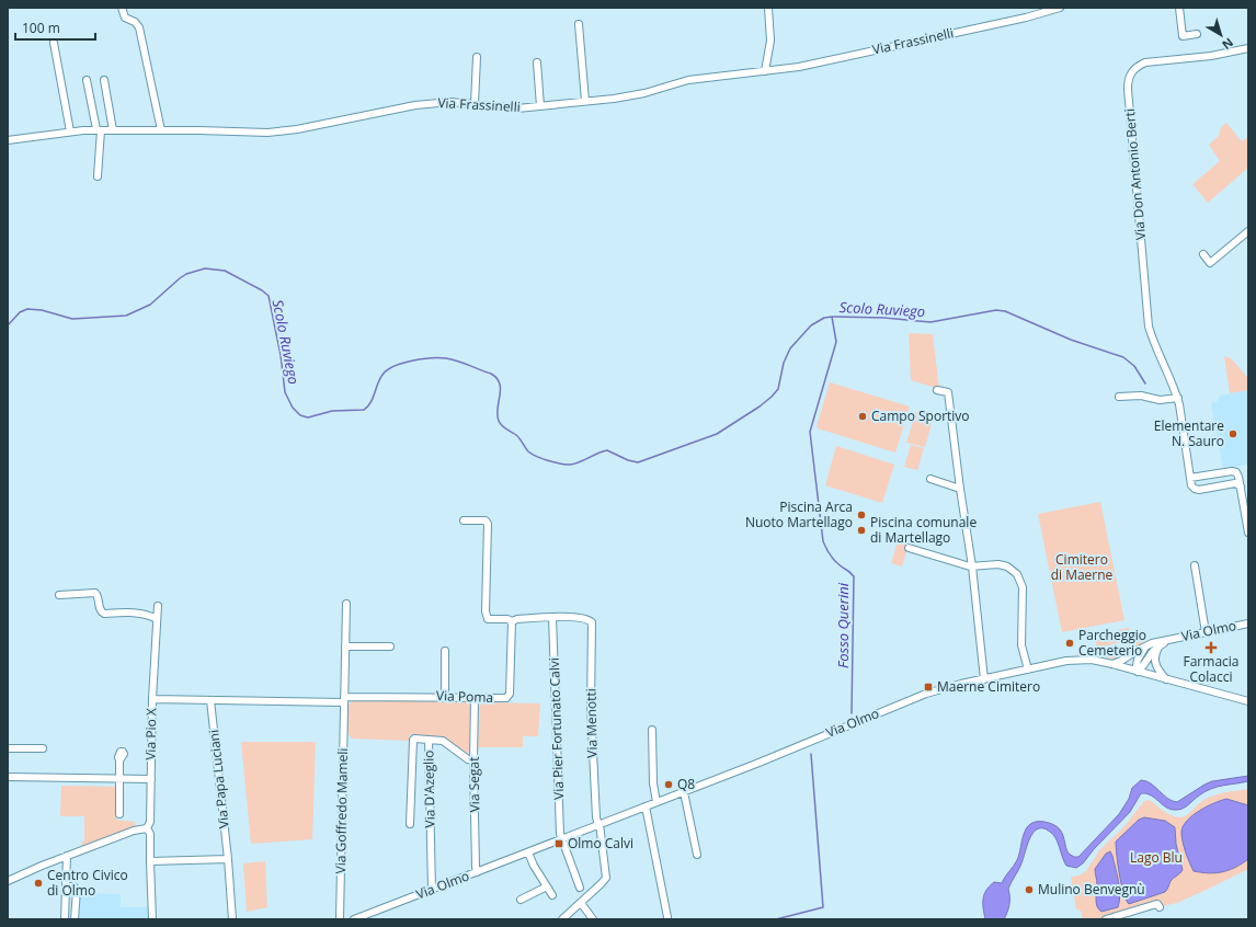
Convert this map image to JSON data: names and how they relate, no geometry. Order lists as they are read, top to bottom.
{
  "streets": {
    "street": [
      "Via Frassinelli",
      "Via Don Antonio Berti",
      "Via Olmo",
      "Via Poma",
      "Via Menotti",
      "Via Pier Fortunato Calvi",
      "Via Pio X",
      "Via Papa Luciani",
      "Via Segat",
      "Via D'Azeglio",
      "Via Goffredo Mameli"
    ]
  },
  "crossings": [
    ["Via Olmo", "Via Menotti"],
    ["Via Olmo", "Via Pier Fortunato Calvi"],
    ["Via Olmo", "Via Segat"],
    ["Via Olmo", "Via D'Azeglio"],
    ["Via Poma", "Via Pio X"],
    ["Via Poma", "Via Papa Luciani"],
    ["Via Poma", "Via Segat"],
    ["Via Poma", "Via Goffredo Mameli"],
    ["Via Menotti", "Via Pier Fortunato Calvi"],
    ["Via Segat", "Via D'Azeglio"]
  ],
  "water": ["Scolo Ruviego", "Fosso Querini"],
  "parks": ["Cimitero di Maerne", "Lago Blu"],
  "places": {
    "other": [
      "Campo Sportivo",
      "Elementare N. Sauro",
      "Piscina Arca Nuoto Martellago",
      "Piscina comunale di Martellago",
      "Parcheggio Cemeterio",
      "Q8",
      "Centro Civico di Olmo",
      "Mulino Benvegnù"
    ],
    "health": ["Farmacia Colacci"],
    "transit": ["Maerne Cimitero", "Olmo Calvi"]
  },
  "scale_bar": "100 m",
  "north": "bottom right"
}
